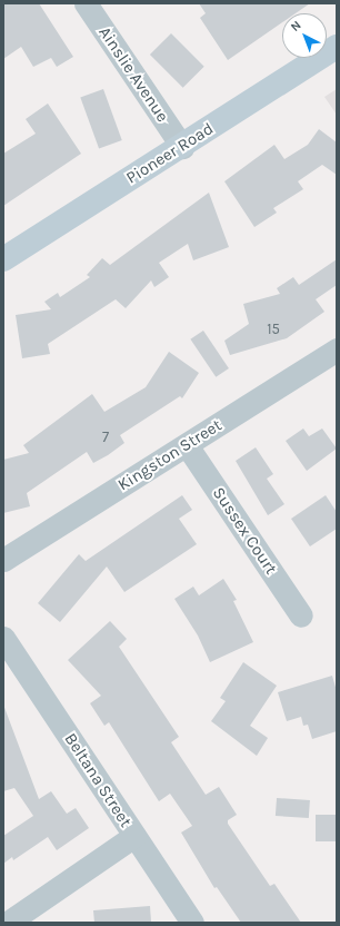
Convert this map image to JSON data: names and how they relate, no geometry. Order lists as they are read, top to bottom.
{
  "streets": {
    "main road": ["Pioneer Road"],
    "street": [
      "Ainslie Avenue",
      "Kingston Street",
      "Sussex Court",
      "Beltana Street"
    ]
  },
  "crossings": [
    ["Ainslie Avenue", "Pioneer Road"],
    ["Kingston Street", "Sussex Court"]
  ],
  "house_numbers": ["15", "7"],
  "north": "top left"
}
